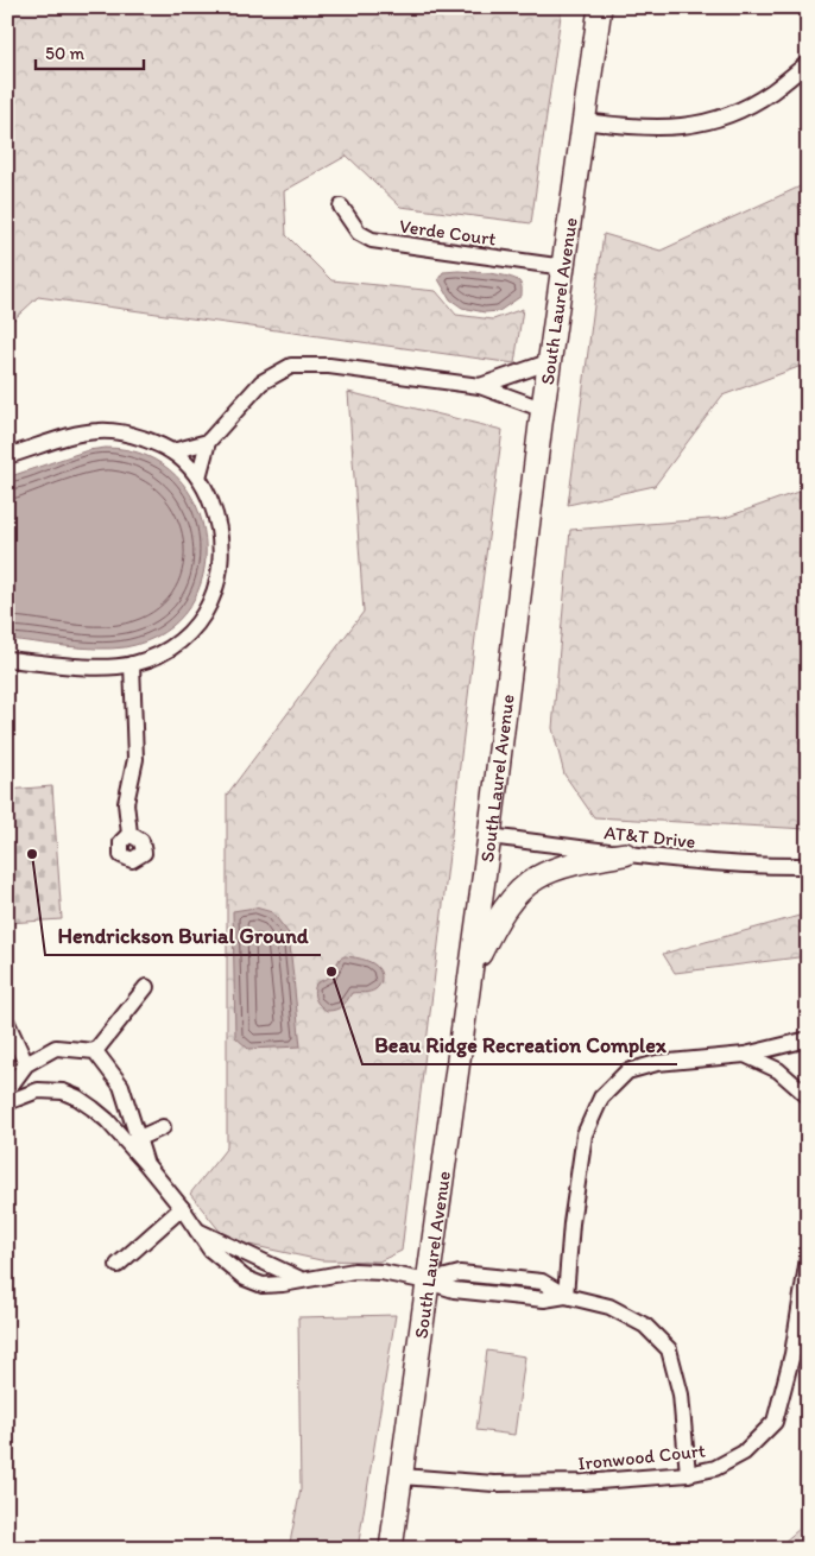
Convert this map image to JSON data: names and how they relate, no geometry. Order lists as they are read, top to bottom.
{
  "streets": {
    "main road": ["South Laurel Avenue"],
    "street": ["Verde Court", "AT&T Drive", "Ironwood Court"]
  },
  "crossings": [
    ["Verde Court", "South Laurel Avenue"],
    ["South Laurel Avenue", "AT&T Drive"],
    ["South Laurel Avenue", "Ironwood Court"]
  ],
  "places": ["Hendrickson Burial Ground", "Beau Ridge Recreation Complex"],
  "scale_bar": "50 m"
}
